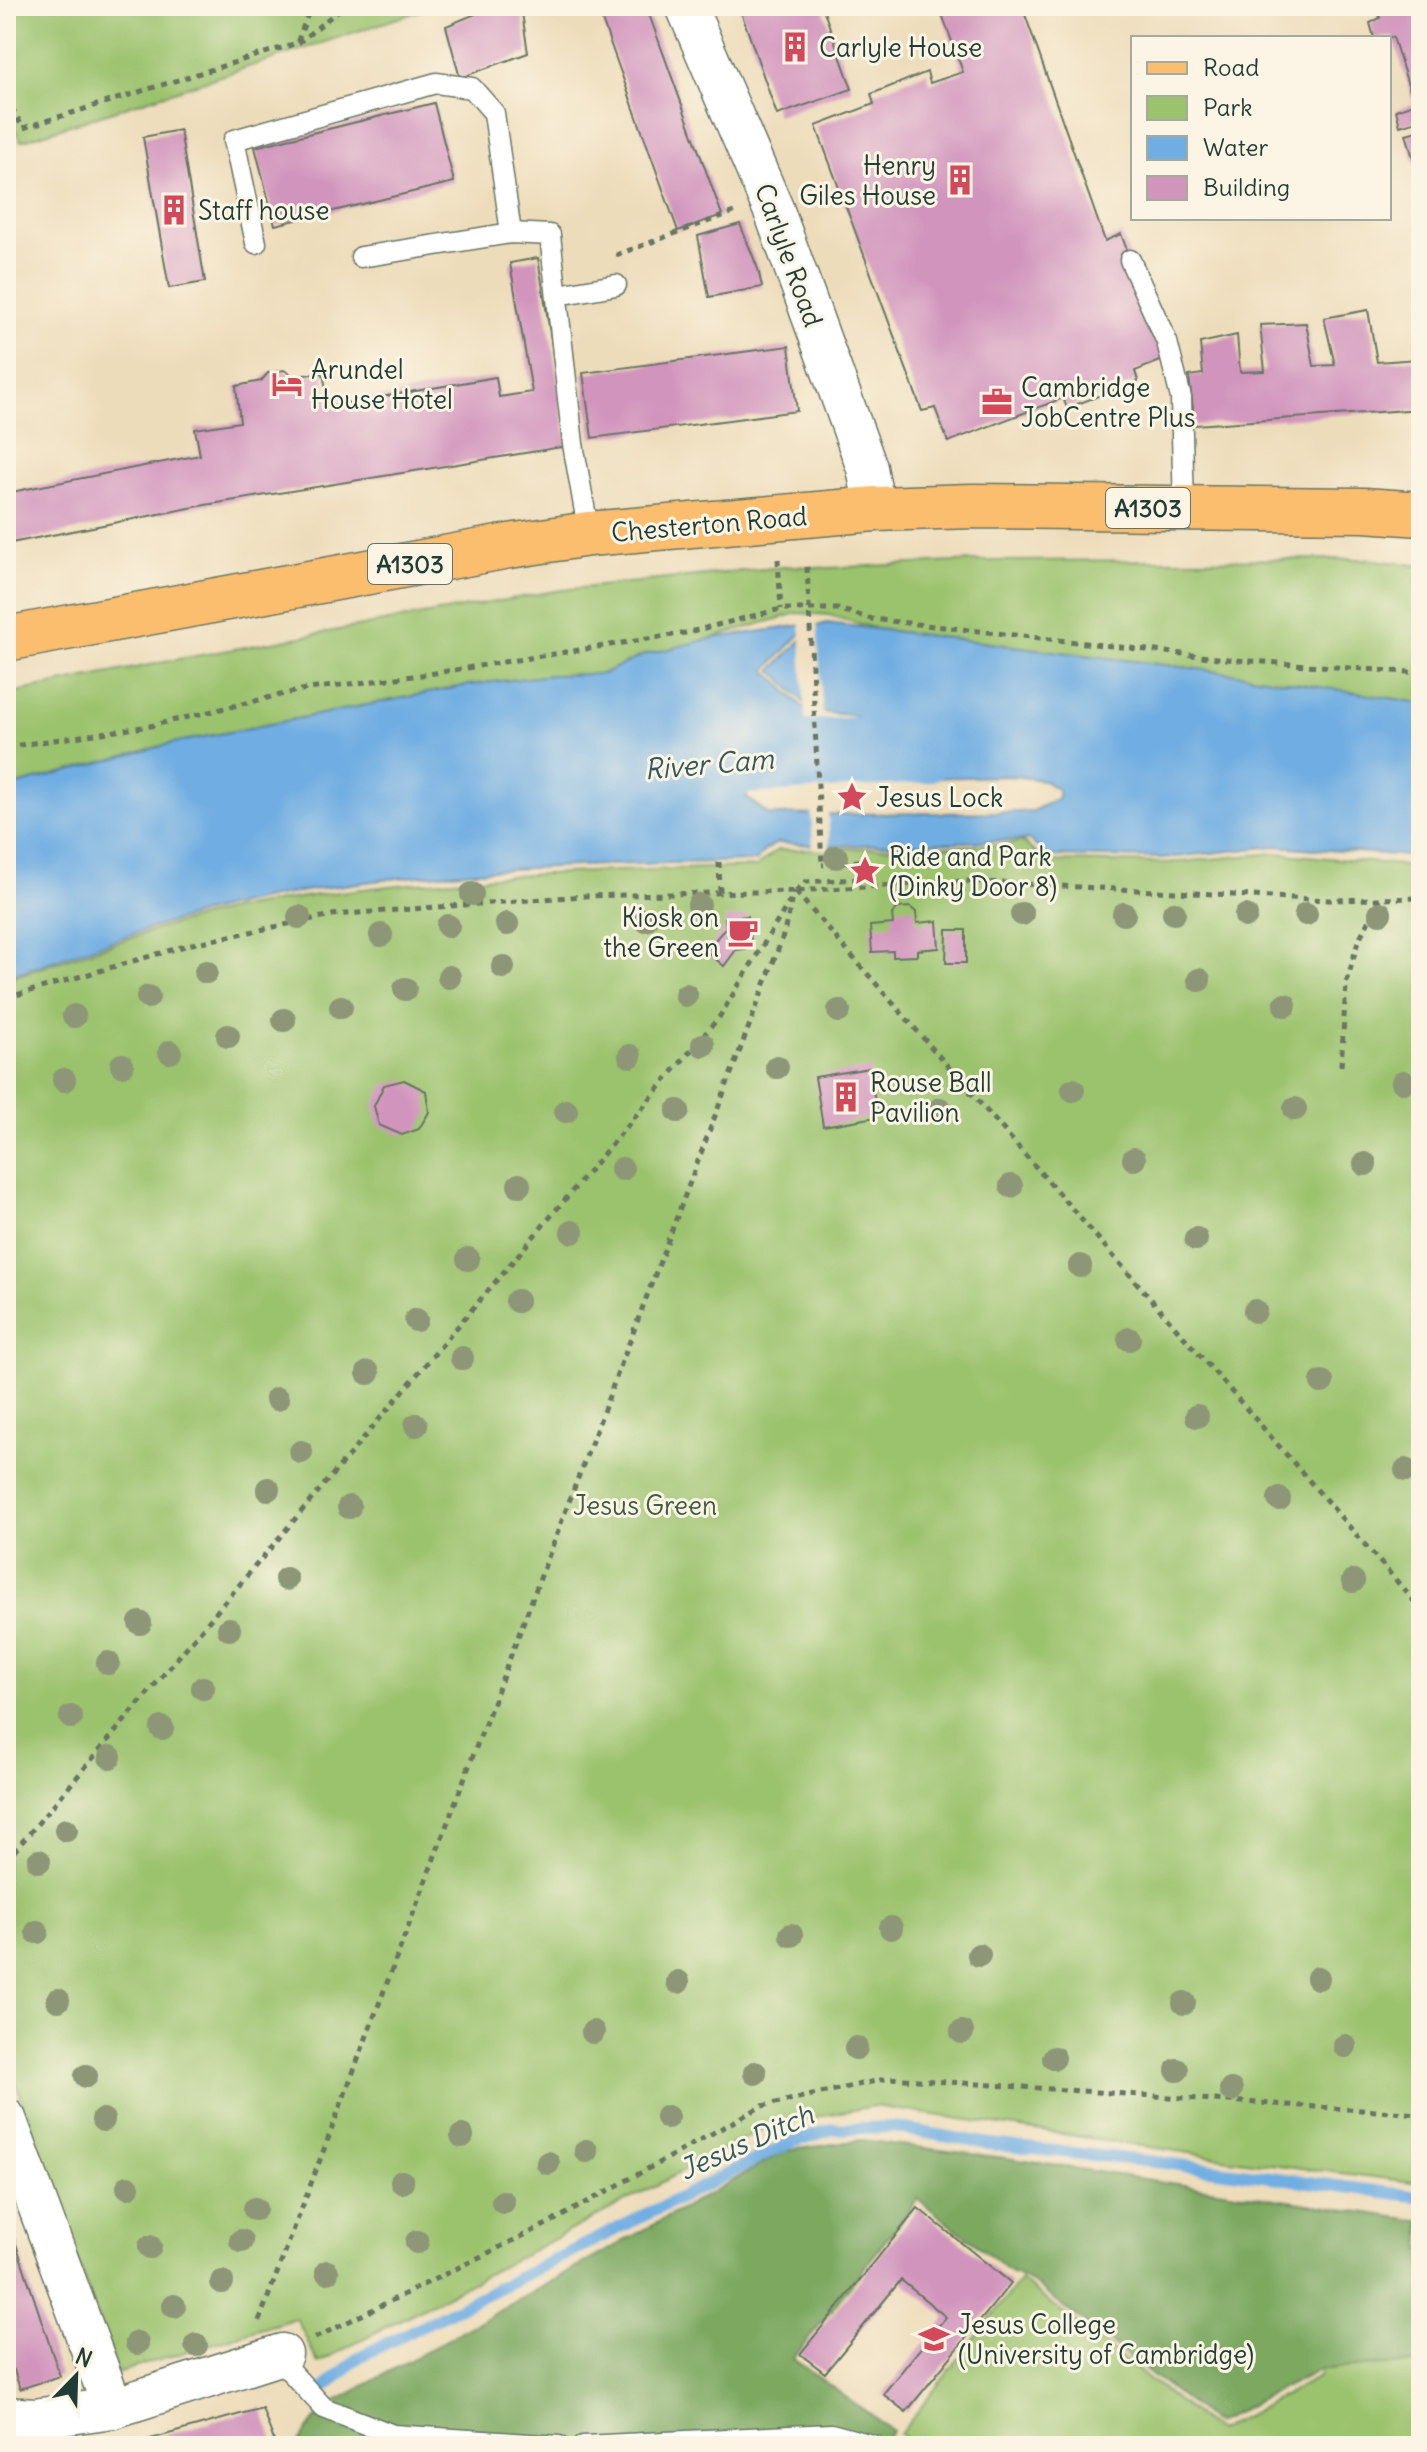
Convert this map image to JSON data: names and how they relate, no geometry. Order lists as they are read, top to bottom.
{
  "streets": {
    "main road": ["A1303", "Chesterton Road"],
    "street": ["Carlyle Road"]
  },
  "crossings": [
    ["Carlyle Road", "Chesterton Road"]
  ],
  "water": ["River Cam", "Jesus Ditch"],
  "parks": ["Jesus Green"],
  "places": {
    "building": [
      "Carlyle House",
      "Henry Giles House",
      "Staff house",
      "Rouse Ball Pavilion"
    ],
    "hotel": ["Arundel House Hotel"],
    "office": ["Cambridge JobCentre Plus"],
    "place": ["Jesus Lock", "Ride and Park (Dinky Door 8)"],
    "cafe": ["Kiosk on the Green"],
    "school or university": ["Jesus College (University of Cambridge)"]
  },
  "legend": [
    "Road",
    "Park",
    "Water",
    "Building"
  ],
  "north": "top right"
}
